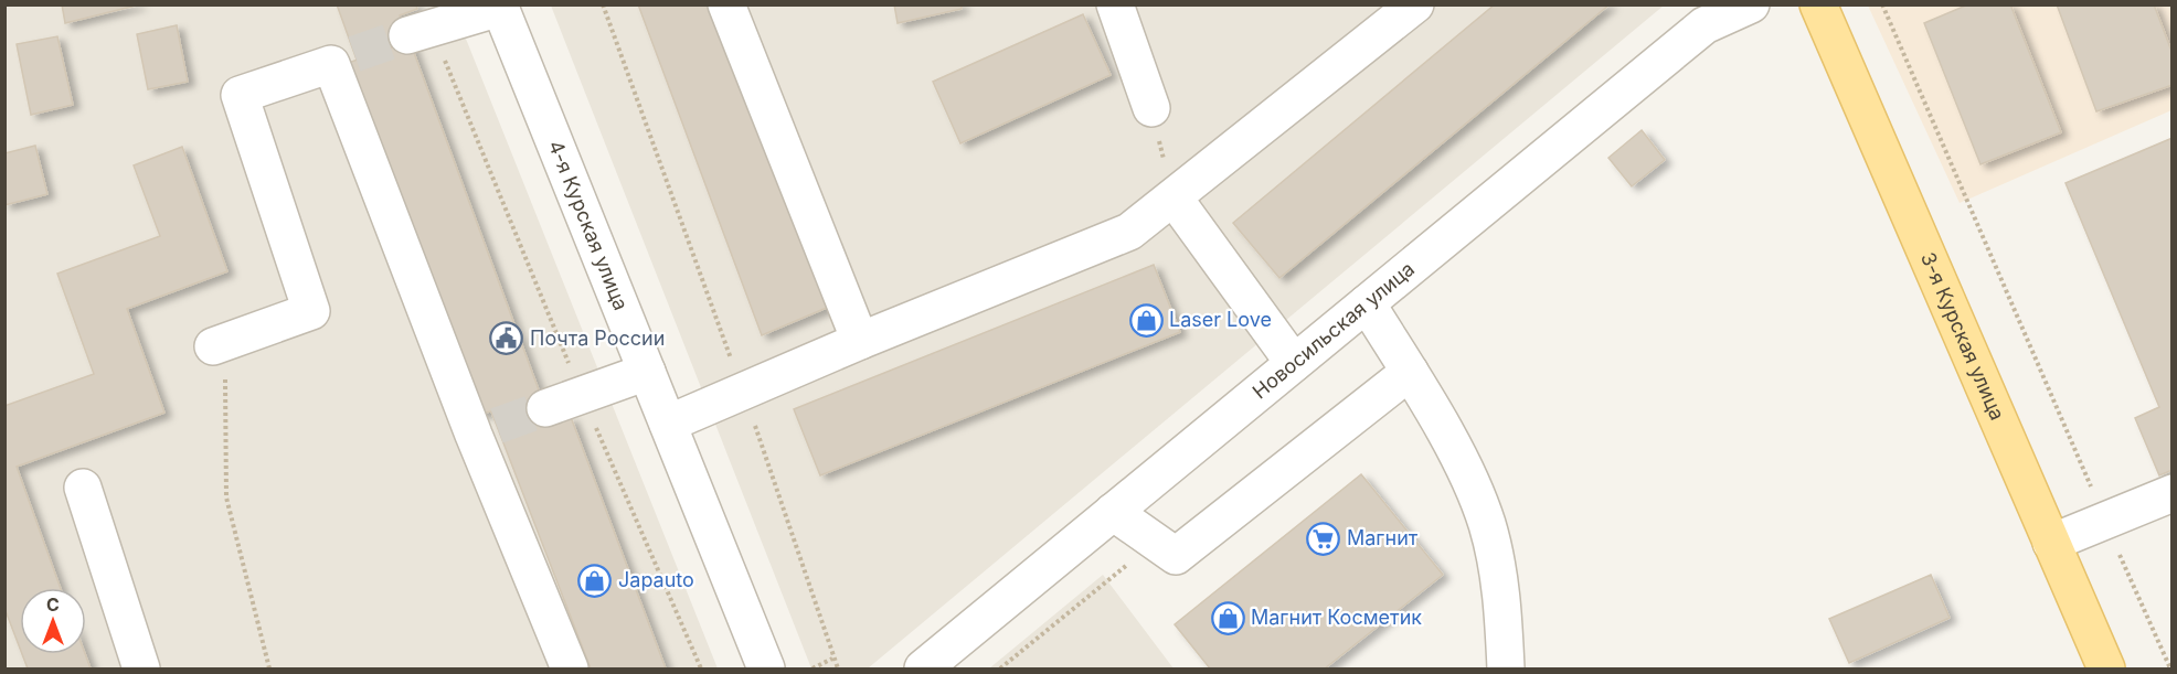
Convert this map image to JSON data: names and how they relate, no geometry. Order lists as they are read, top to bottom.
{
  "streets": {
    "main road": ["3-я Курская улица"],
    "street": ["4-я Курская улица", "Новосильская улица"]
  },
  "places": {
    "shop": ["Laser Love", "Japauto", "Магнит Косметик"],
    "public building": ["Почта России"],
    "supermarket": ["Магнит"]
  },
  "north": "top"
}
